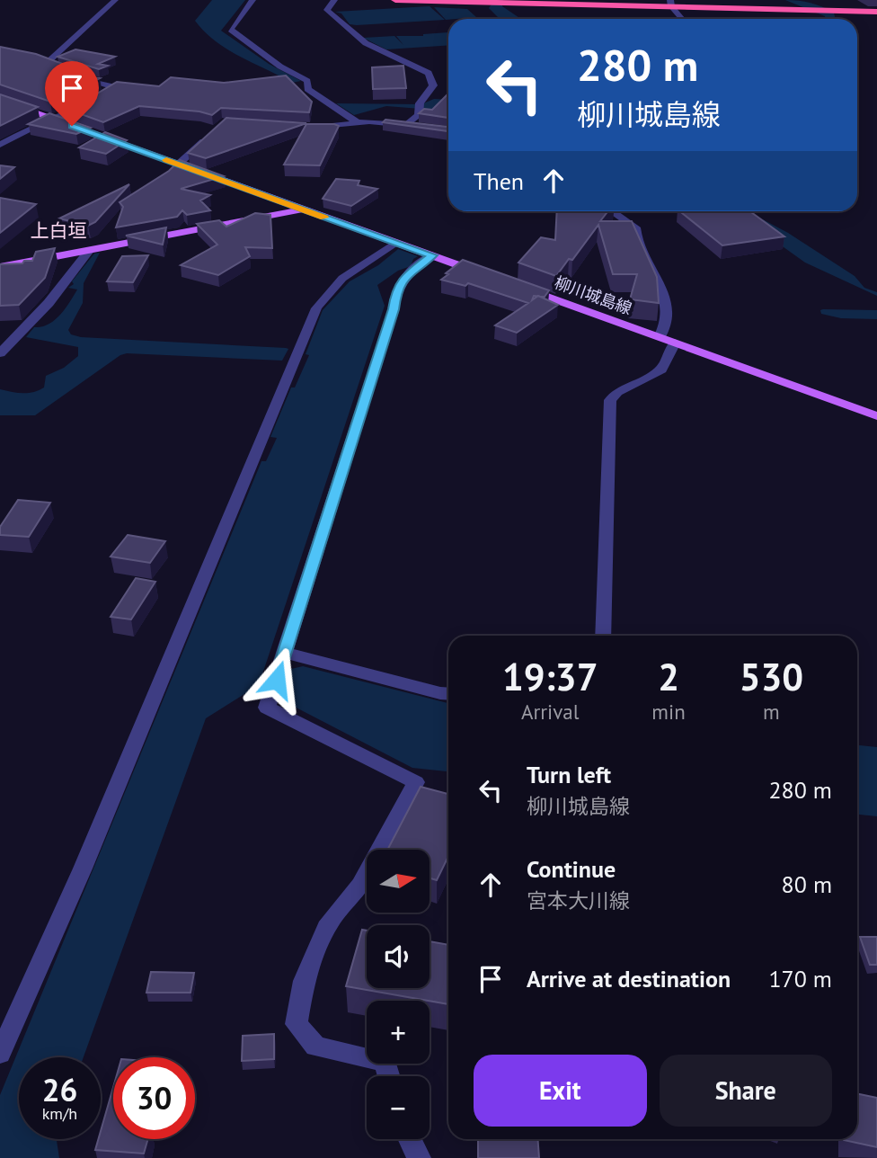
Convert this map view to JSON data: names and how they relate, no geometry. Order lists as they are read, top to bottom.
{
  "streets": {
    "main road": ["柳川城島線"]
  },
  "districts": ["上白垣"],
  "north": "right",
  "page": {
    "turn": ["280 m", "柳川城島線"],
    "then": "Then",
    "eta": [
      "19:37",
      "Arrival",
      "2",
      "min",
      "530",
      "m"
    ],
    "list": [
      {
        "name": "Turn left",
        "note": "柳川城島線",
        "value": "280 m"
      },
      {
        "name": "Continue",
        "note": "宮本大川線",
        "value": "80 m"
      },
      {
        "name": "Arrive at destination",
        "value": "170 m"
      }
    ],
    "map_buttons": ["+", "−"],
    "buttons": ["Exit", "Share"],
    "speed": "26 km/h",
    "limit": "30"
  }
}
